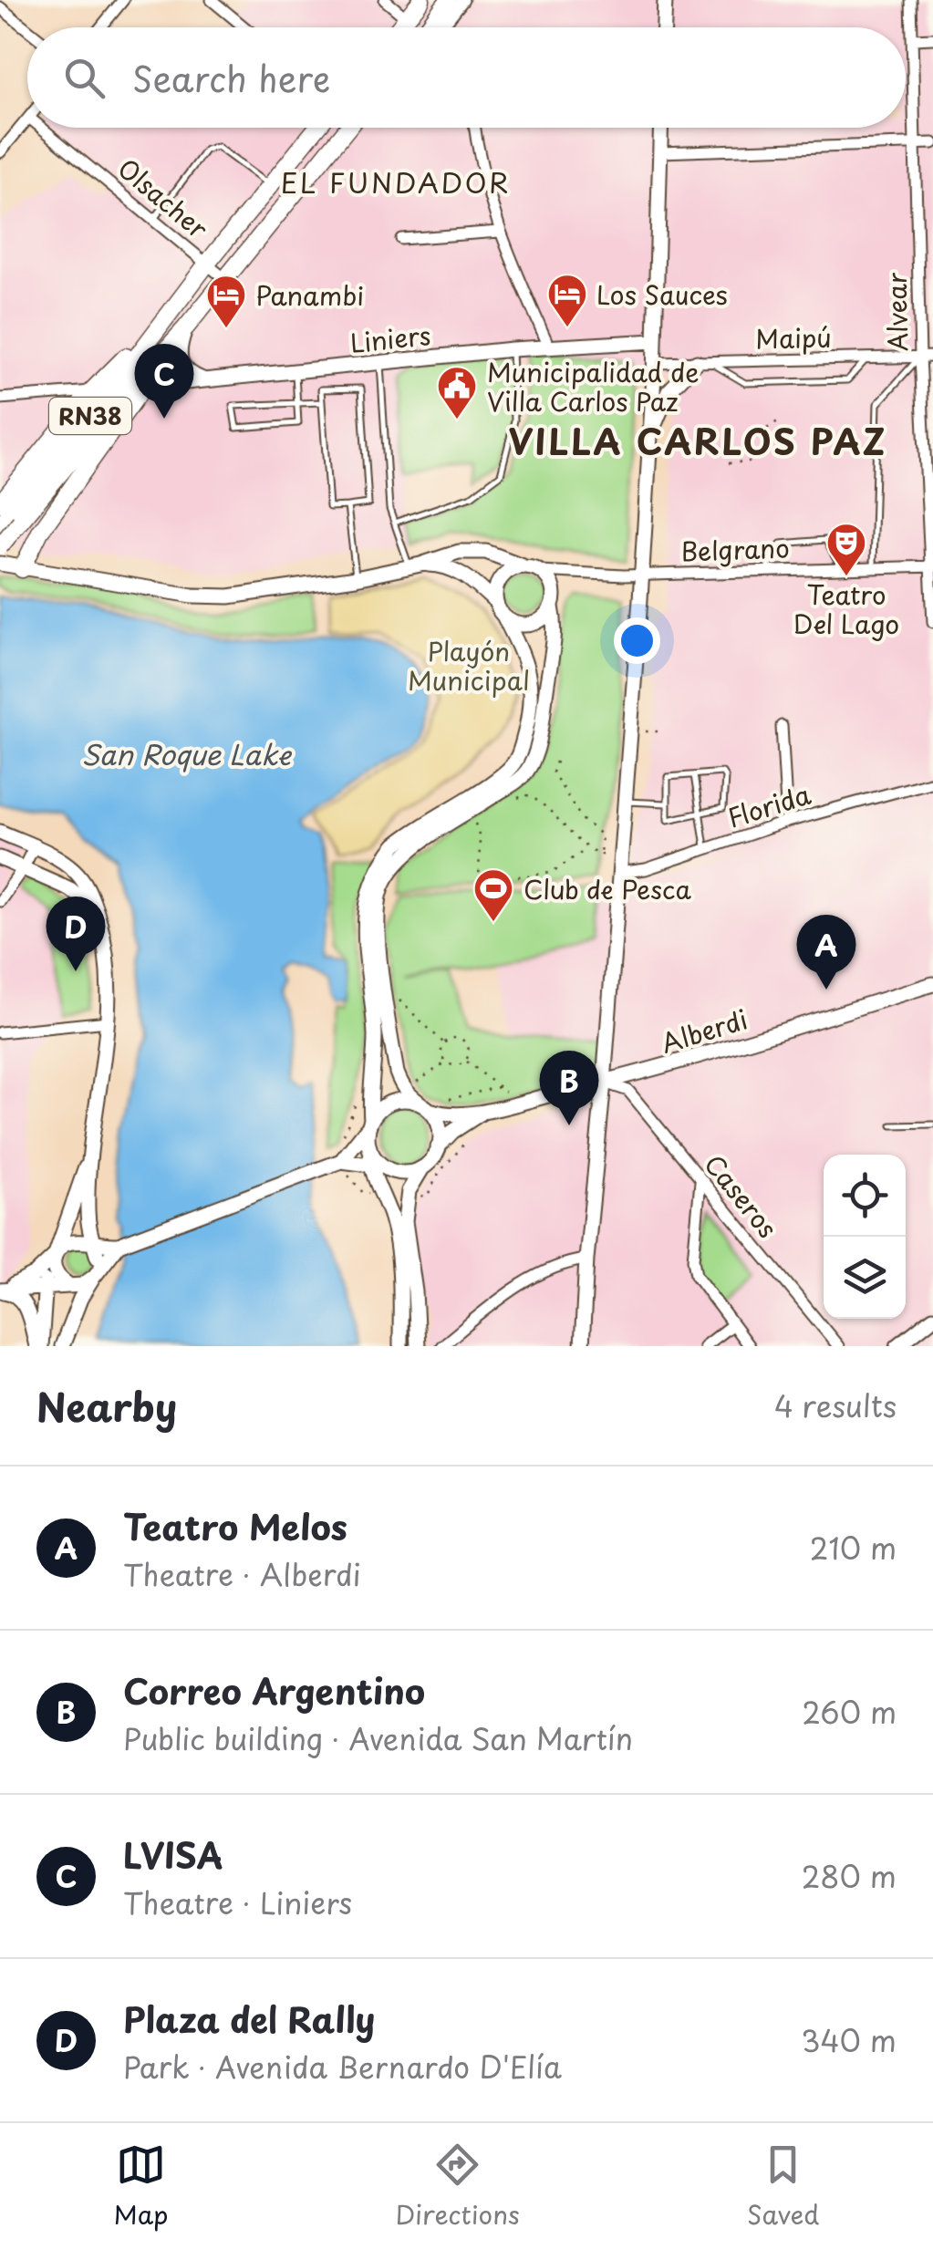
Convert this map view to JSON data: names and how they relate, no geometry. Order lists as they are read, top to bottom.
{
  "streets": {
    "main road": ["Liniers", "RN38", "Alberdi"],
    "street": [
      "Olsacher",
      "Alvear",
      "Maipú",
      "Belgrano",
      "Florida",
      "Caseros"
    ]
  },
  "crossings": [
    ["Olsacher", "RN38"],
    ["Alvear", "Maipú"],
    ["Alvear", "Belgrano"],
    ["Liniers", "RN38"],
    ["Alberdi", "Caseros"]
  ],
  "districts": ["EL FUNDADOR", "VILLA CARLOS PAZ"],
  "water": ["San Roque Lake"],
  "parks": ["Playón Municipal"],
  "places": {
    "hotel": ["Los Sauces", "Panambi"],
    "public building": ["Municipalidad de Villa Carlos Paz"],
    "theatre": ["Teatro Del Lago"],
    "sports": ["Club de Pesca"]
  },
  "page": {
    "search": "Search here",
    "pins": [
      "C",
      "D",
      "A",
      "B"
    ],
    "heading": ["Nearby", "4 results"],
    "list": [
      {
        "mark": "A",
        "name": "Teatro Melos",
        "note": "Theatre · Alberdi",
        "value": "210 m"
      },
      {
        "mark": "B",
        "name": "Correo Argentino",
        "note": "Public building · Avenida San Martín",
        "value": "260 m"
      },
      {
        "mark": "C",
        "name": "LVISA",
        "note": "Theatre · Liniers",
        "value": "280 m"
      },
      {
        "mark": "D",
        "name": "Plaza del Rally",
        "note": "Park · Avenida Bernardo D'Elía",
        "value": "340 m"
      }
    ],
    "nav": ["Map", "Directions", "Saved"]
  }
}
